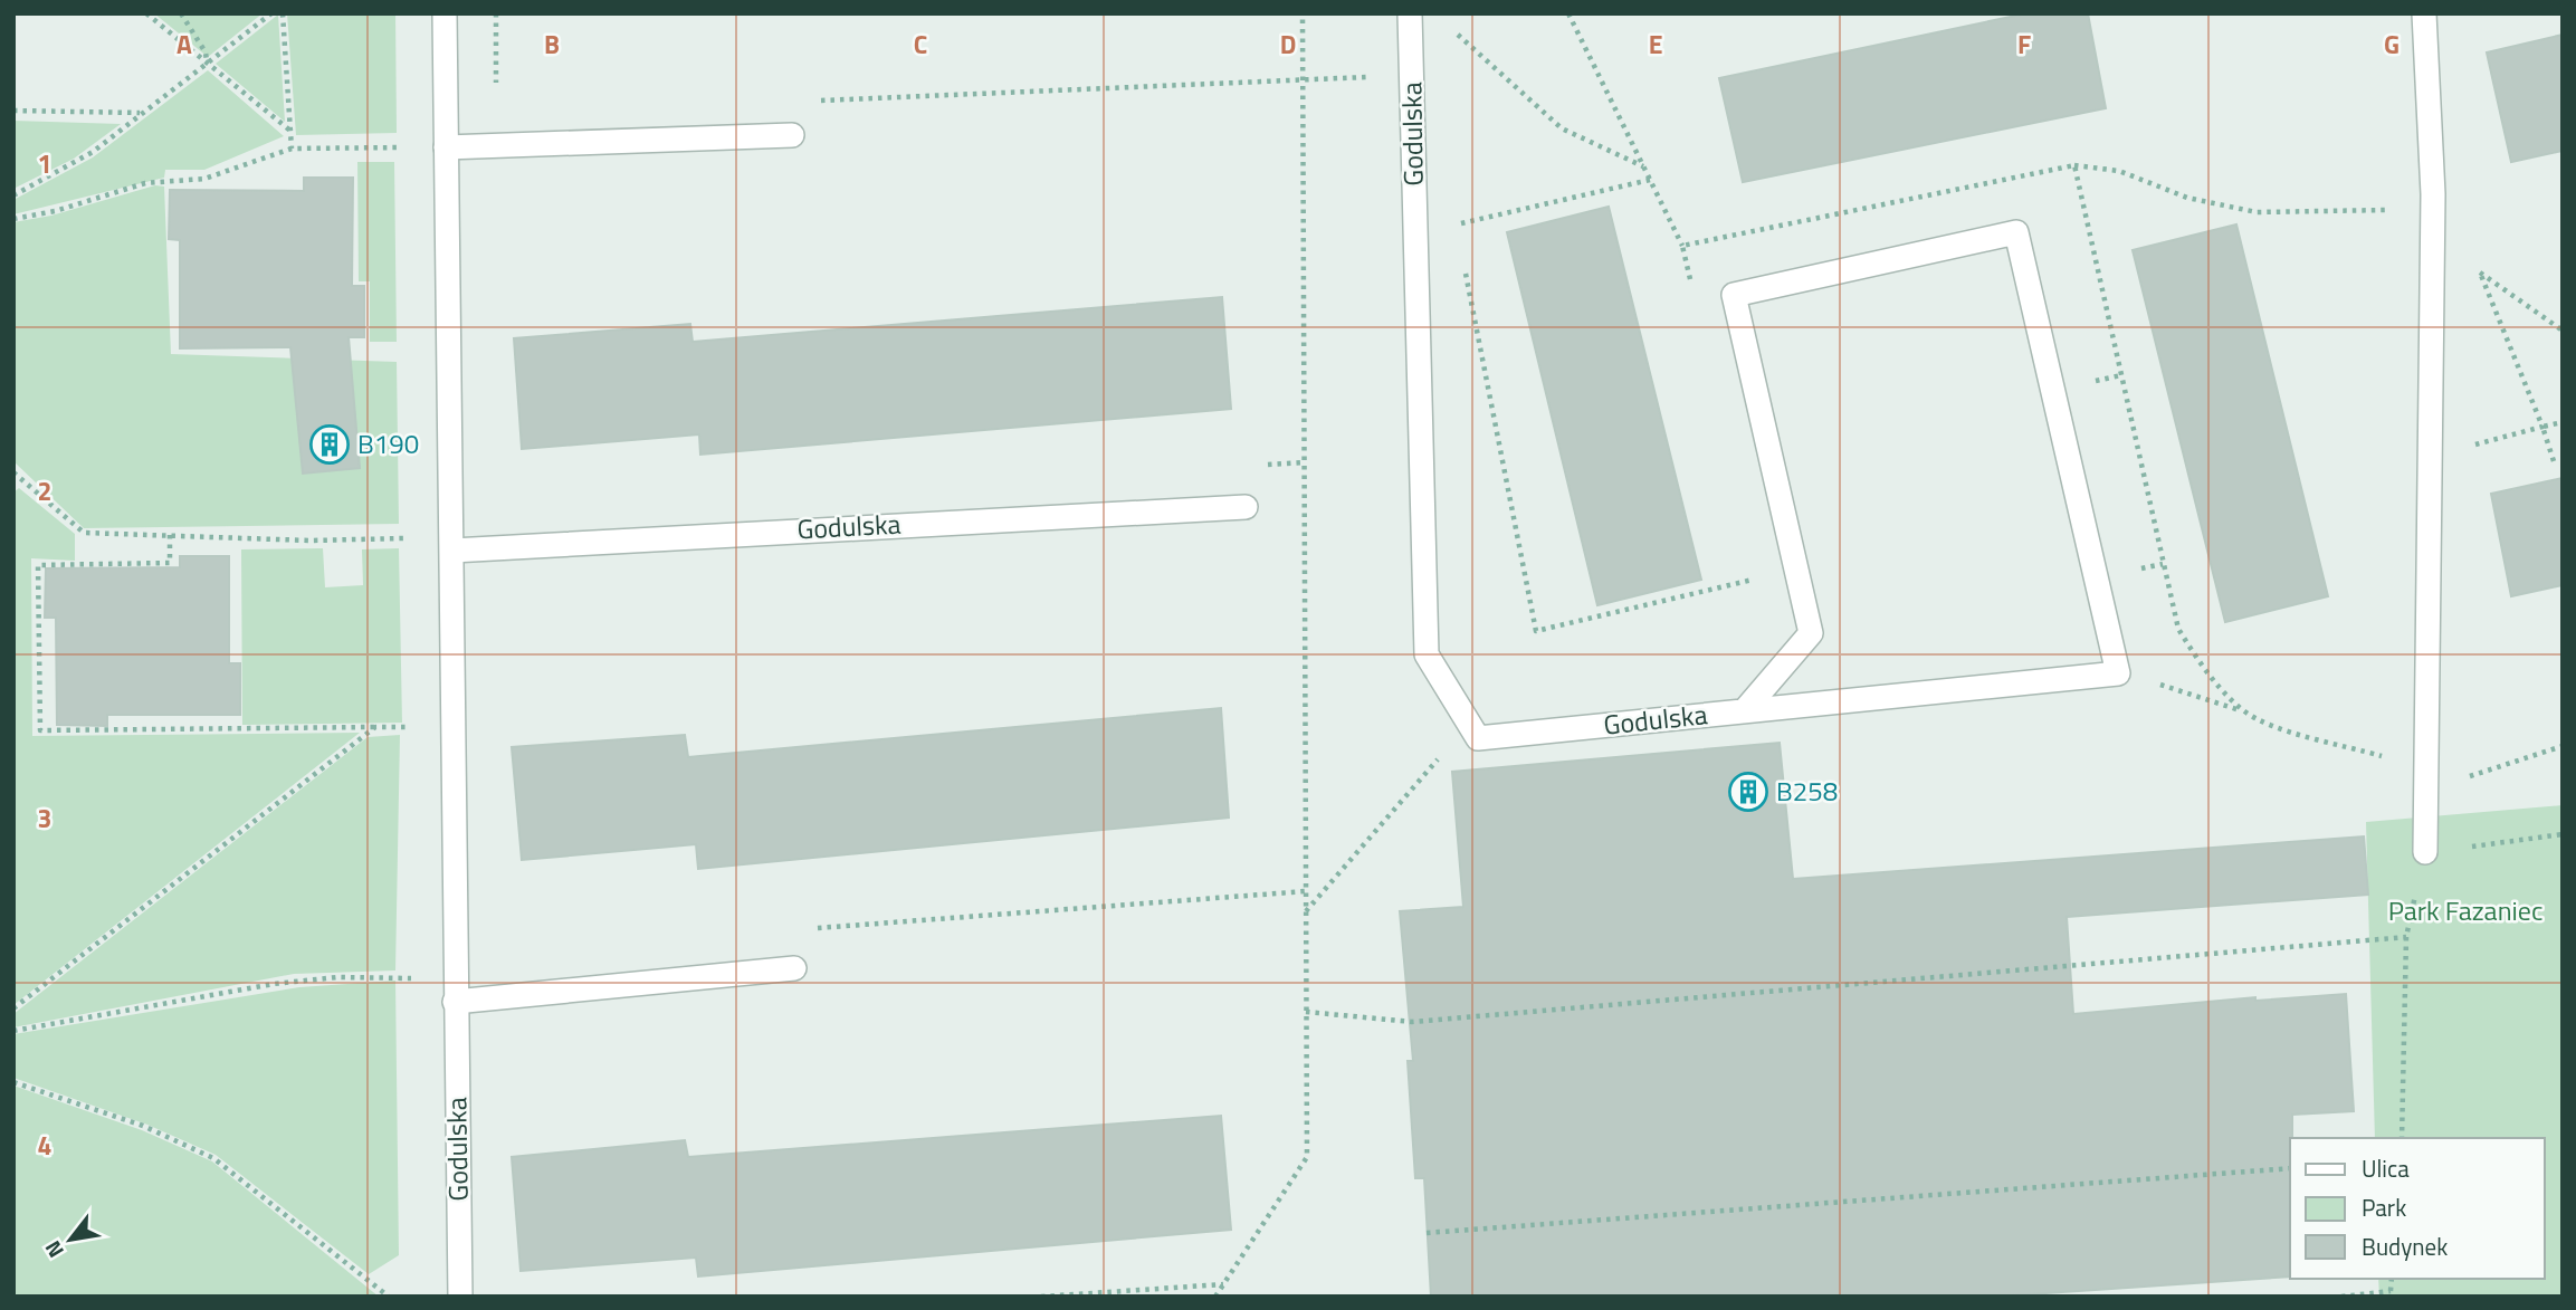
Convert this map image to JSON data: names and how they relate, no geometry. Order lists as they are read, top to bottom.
{
  "streets": {
    "street": ["Godulska"]
  },
  "parks": ["Park Fazaniec"],
  "places": {
    "building": ["B190", "B258"]
  },
  "legend": ["Ulica", "Park", "Budynek"],
  "north": "bottom left",
  "grid": {
    "columns": [
      "A",
      "B",
      "C",
      "D",
      "E",
      "F",
      "G"
    ],
    "rows": [
      "1",
      "2",
      "3",
      "4"
    ]
  }
}
